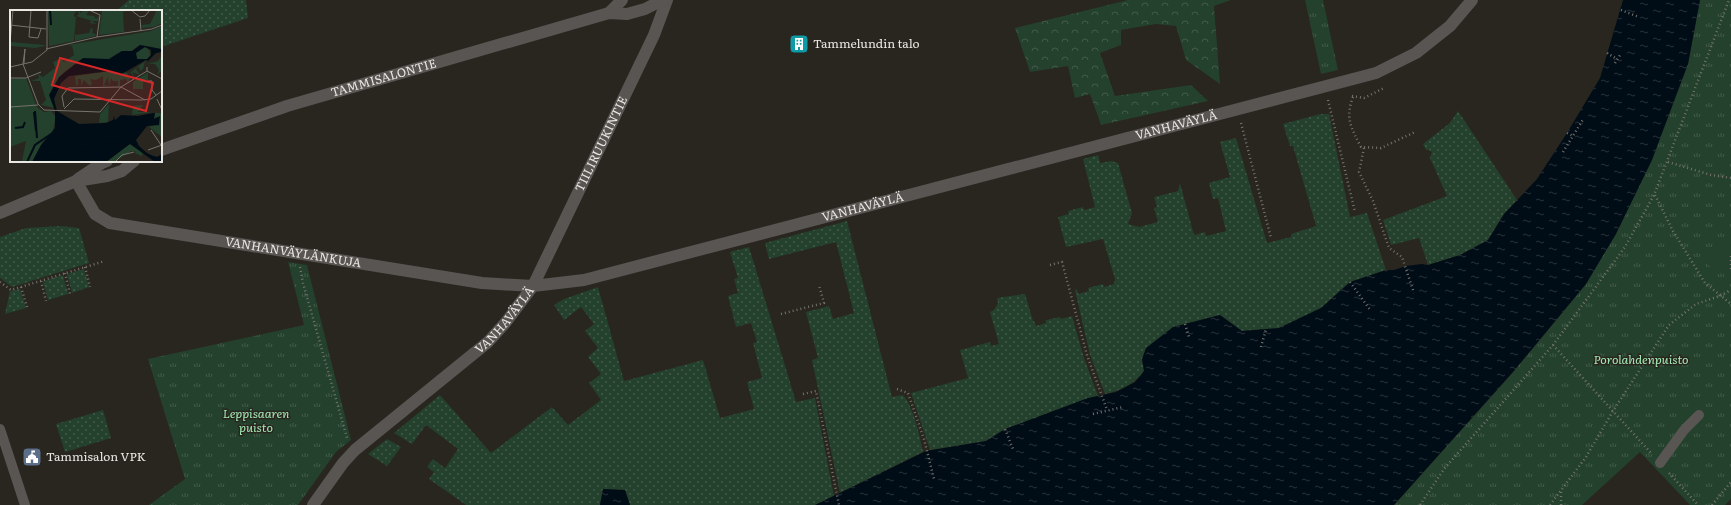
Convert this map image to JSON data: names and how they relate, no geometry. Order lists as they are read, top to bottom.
{
  "streets": {
    "street": [
      "TAMMISALONTIE",
      "VANHAVÄYLÄ",
      "TIILIRUUKINTIE",
      "VANHANVÄYLÄNKUJA"
    ]
  },
  "crossings": [
    ["VANHAVÄYLÄ", "TIILIRUUKINTIE"],
    ["VANHAVÄYLÄ", "VANHANVÄYLÄNKUJA"],
    ["TIILIRUUKINTIE", "VANHANVÄYLÄNKUJA"]
  ],
  "parks": ["Porolahdenpuisto", "Leppisaaren puisto"],
  "places": {
    "building": ["Tammelundin talo"],
    "public building": ["Tammisalon VPK"]
  }
}
